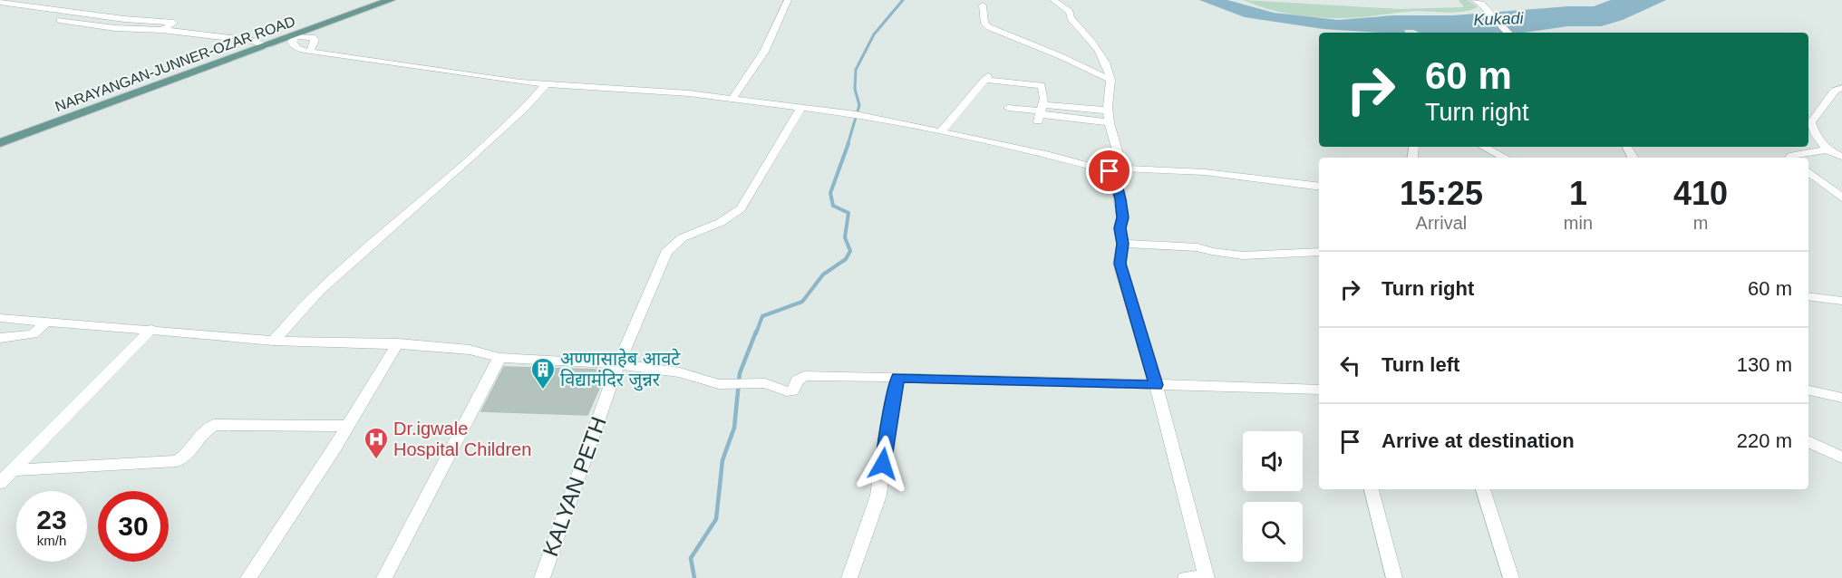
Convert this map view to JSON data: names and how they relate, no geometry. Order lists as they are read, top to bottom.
{
  "streets": {
    "main road": ["NARAYANGAN-JUNNER-OZAR ROAD"],
    "street": ["KALYAN PETH"]
  },
  "water": ["Kukadi"],
  "places": {
    "building": ["अण्णासाहेब आवटे विद्यामंदिर जुन्नर"],
    "hospital": ["Dr.igwale Hospital Children"]
  },
  "page": {
    "turn": ["60 m", "Turn right"],
    "eta": [
      "15:25",
      "Arrival",
      "1",
      "min",
      "410",
      "m"
    ],
    "list": [
      {
        "name": "Turn right",
        "value": "60 m"
      },
      {
        "name": "Turn left",
        "value": "130 m"
      },
      {
        "name": "Arrive at destination",
        "value": "220 m"
      }
    ],
    "speed": "23 km/h",
    "limit": "30"
  }
}
